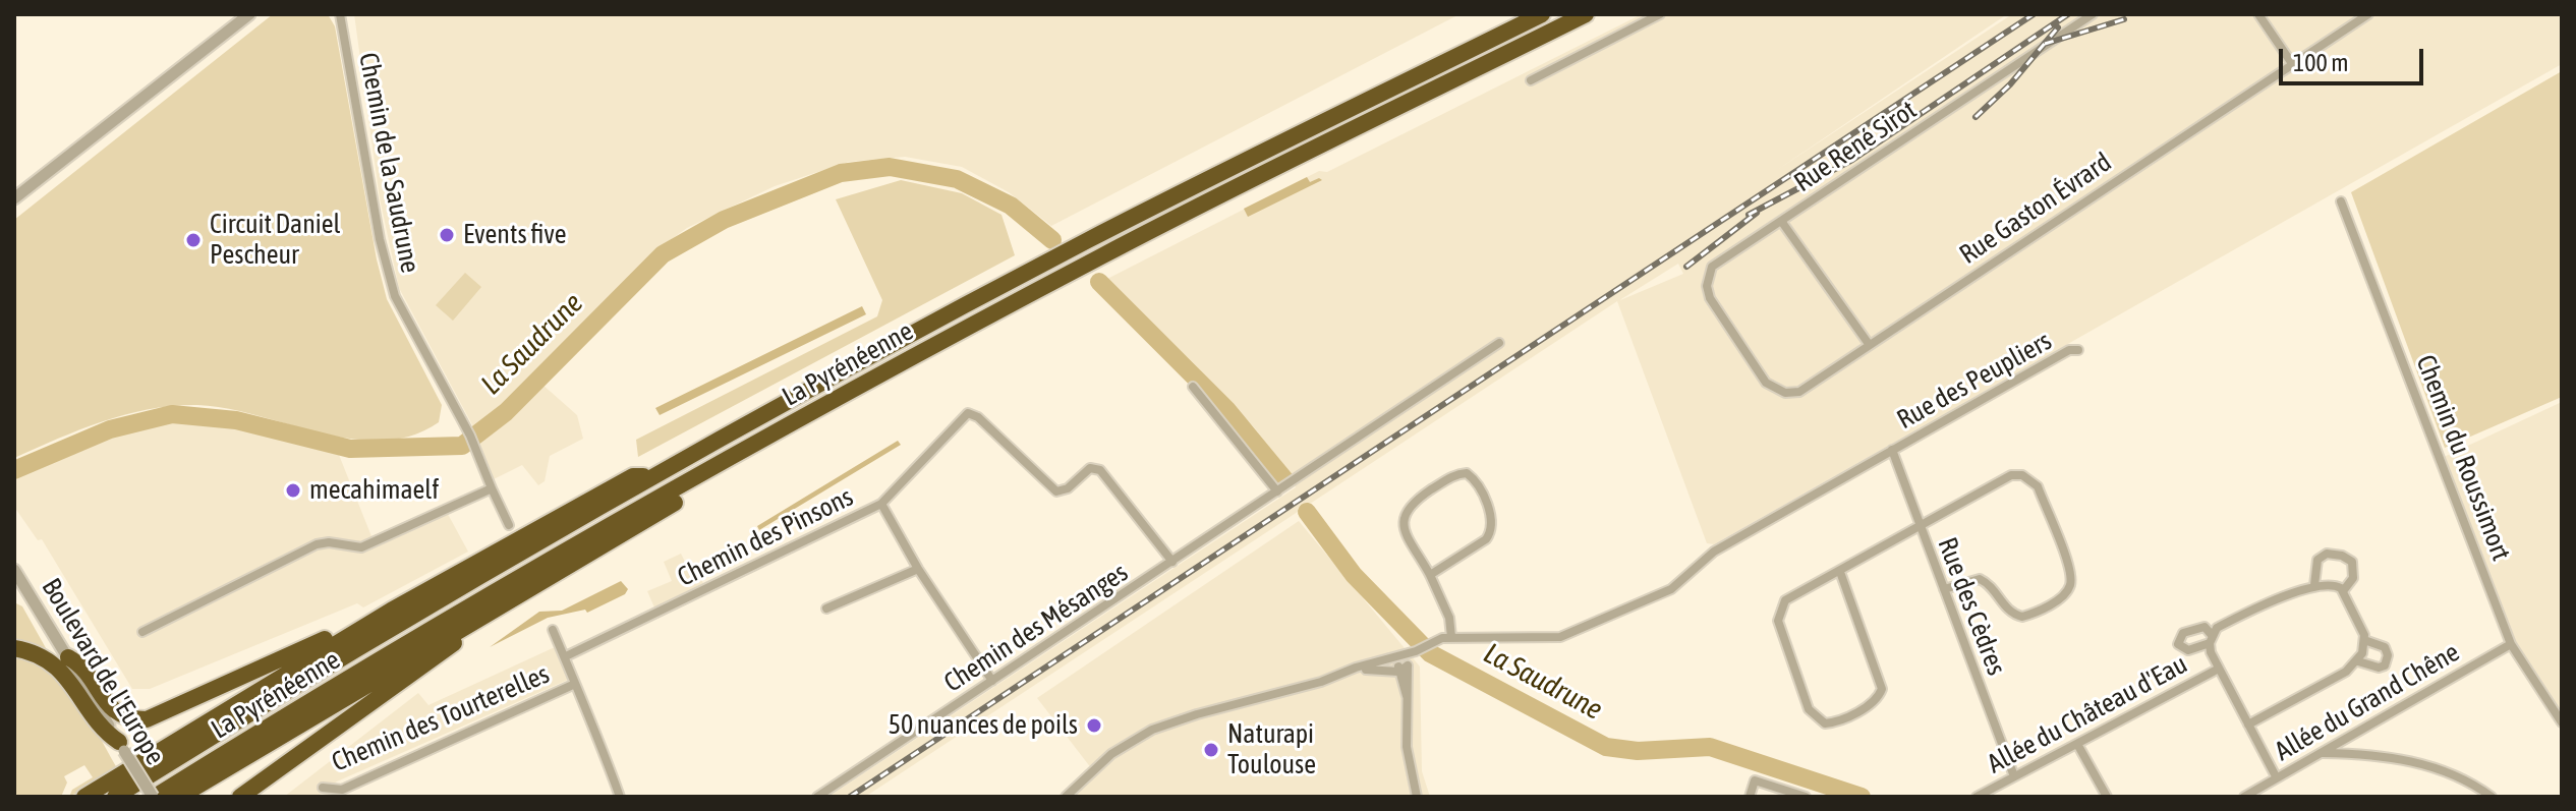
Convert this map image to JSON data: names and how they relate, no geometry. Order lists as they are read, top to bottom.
{
  "streets": {
    "highway": ["La Pyrénéenne"],
    "street": [
      "Rue René Sirot",
      "Chemin de la Saudrune",
      "Rue Gaston Évrard",
      "Rue des Peupliers",
      "Chemin du Roussimort",
      "Chemin des Pinsons",
      "Rue des Cèdres",
      "Chemin des Mésanges",
      "Boulevard de l'Europe",
      "Allée du Grand Chêne",
      "Allée du Château d'Eau",
      "Chemin des Tourterelles"
    ]
  },
  "crossings": [
    ["Rue René Sirot", "Rue Gaston Évrard"],
    ["La Pyrénéenne", "Boulevard de l'Europe"],
    ["Rue des Peupliers", "Rue des Cèdres"],
    ["Chemin du Roussimort", "Allée du Grand Chêne"],
    ["Chemin des Pinsons", "Chemin des Mésanges"],
    ["Rue des Cèdres", "Allée du Château d'Eau"]
  ],
  "water": ["La Saudrune"],
  "places": [
    "Events five",
    "Circuit Daniel Pescheur",
    "mecahimaelf",
    "50 nuances de poils",
    "Naturapi Toulouse"
  ],
  "scale_bar": "100 m"
}
